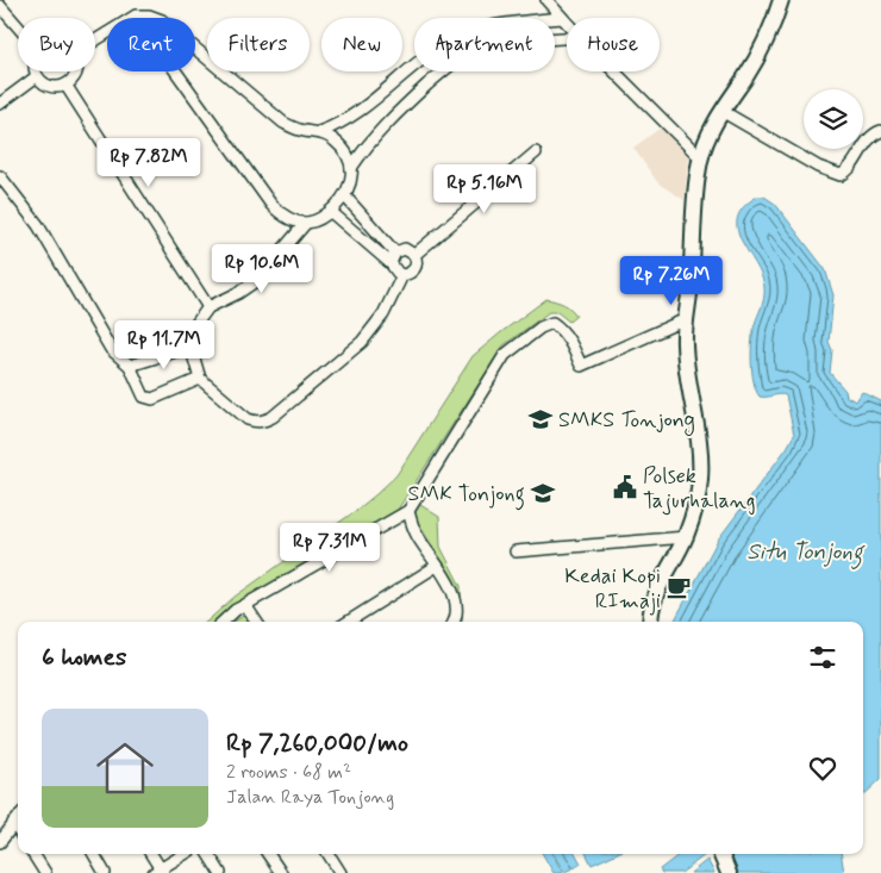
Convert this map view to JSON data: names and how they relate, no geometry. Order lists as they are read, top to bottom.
{
  "water": ["Situ Tonjong"],
  "places": {
    "school or university": ["SMKS Tonjong", "SMK Tonjong"],
    "public building": ["Polsek Tajurhalang"],
    "cafe": ["Kedai Kopi RImaji"]
  },
  "page": {
    "chip": [
      "Buy",
      "Rent",
      "Filters",
      "New",
      "Apartment",
      "House"
    ],
    "price": [
      "Rp 7.82M",
      "Rp 5.16M",
      "Rp 10.6M",
      "Rp 7.26M",
      "Rp 11.7M",
      "Rp 7.31M"
    ],
    "heading": "6 homes",
    "list": [
      {
        "name": "Rp 7,260,000/mo",
        "note": "2 rooms · 68 m² · Jalan Raya Tonjong"
      }
    ]
  }
}
